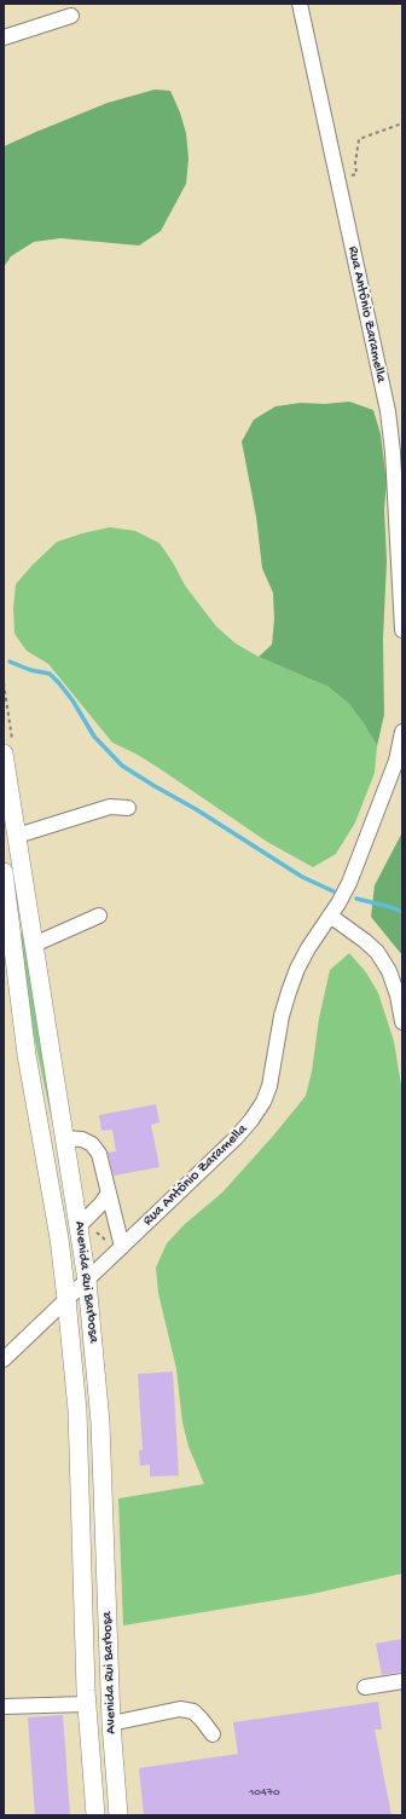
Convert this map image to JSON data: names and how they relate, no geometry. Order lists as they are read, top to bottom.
{
  "streets": {
    "main road": ["Avenida Rui Barbosa"],
    "street": ["Rua Antônio Zaramella"]
  },
  "crossings": [
    ["Rua Antônio Zaramella", "Avenida Rui Barbosa"]
  ],
  "house_numbers": ["10470"]
}
